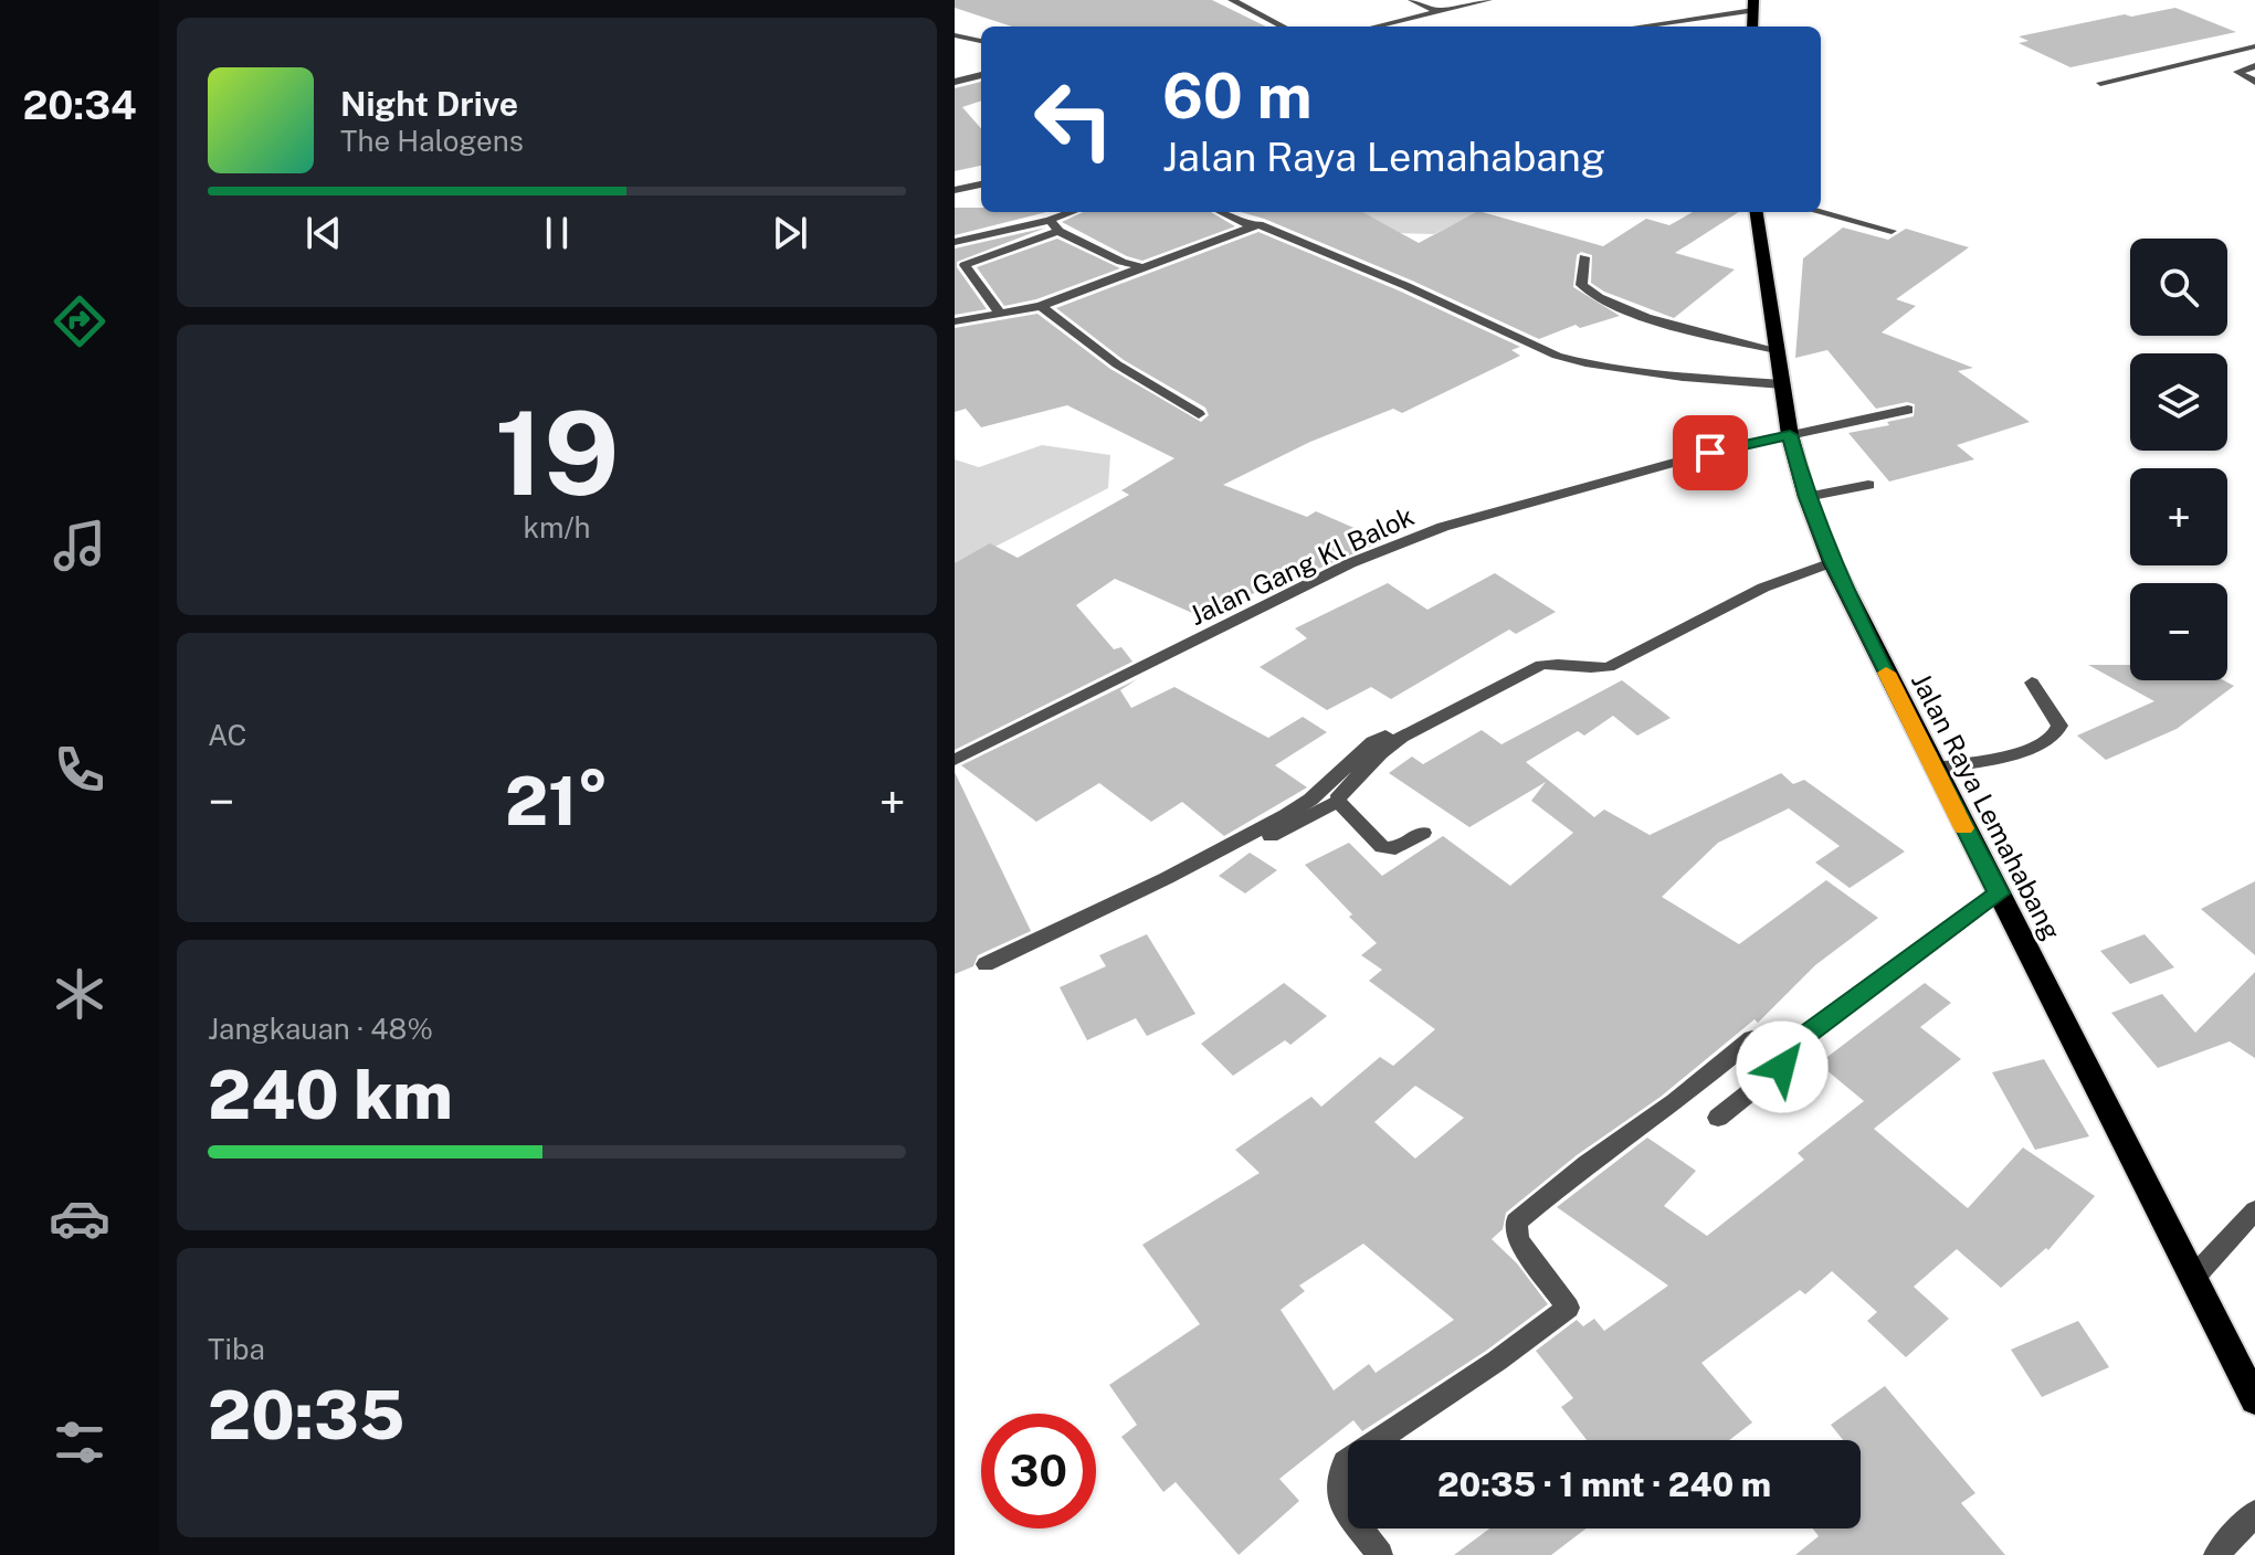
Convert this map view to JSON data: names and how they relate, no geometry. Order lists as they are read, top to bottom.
{
  "streets": {
    "main road": ["Jalan Raya Lemahabang"],
    "street": ["Jalan Gang Kl Balok"]
  },
  "crossings": [
    ["Jalan Gang Kl Balok", "Jalan Raya Lemahabang"]
  ],
  "page": {
    "tabs": "20:34",
    "turn": ["60 m", "Jalan Raya Lemahabang"],
    "song": ["Night Drive", "The Halogens"],
    "map_buttons": ["+", "−"],
    "tile": [
      ["19", "km/h"],
      "AC",
      ["Jangkauan · 48%", "240 km"],
      ["Tiba", "20:35"]
    ],
    "heat": ["−", "21°", "+"],
    "limit": "30",
    "trip": "20:35 · 1 mnt · 240 m"
  }
}
